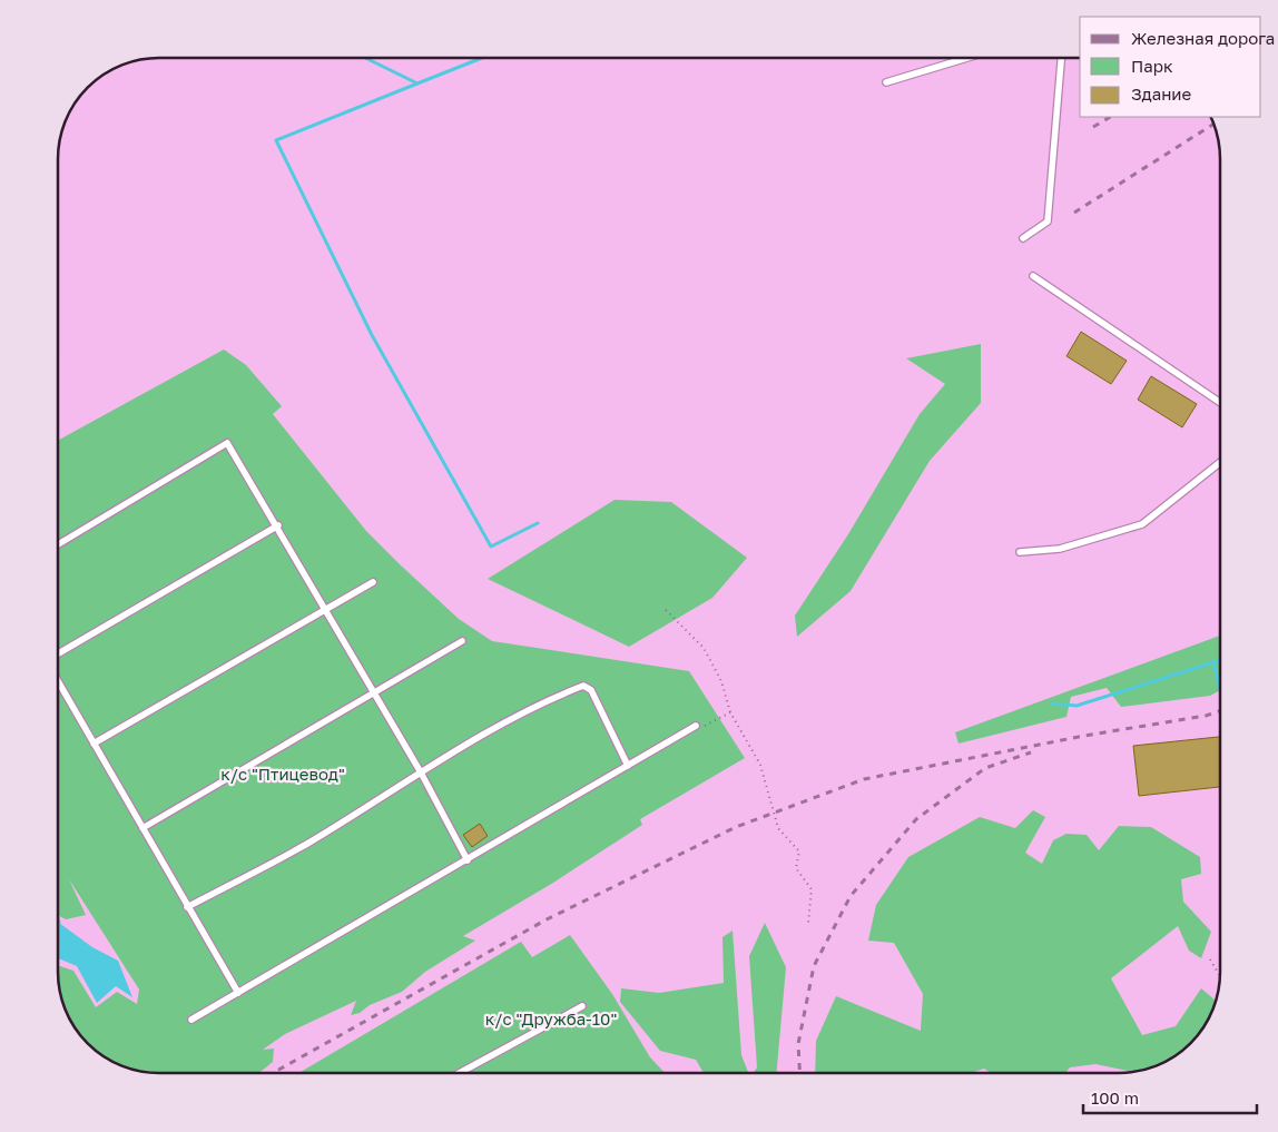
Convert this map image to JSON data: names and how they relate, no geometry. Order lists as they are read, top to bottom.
{
  "parks": ["к/с \"Птицевод\"", "к/с \"Дружба-10\""],
  "legend": ["Железная дорога", "Парк", "Здание"],
  "scale_bar": "100 m"
}
